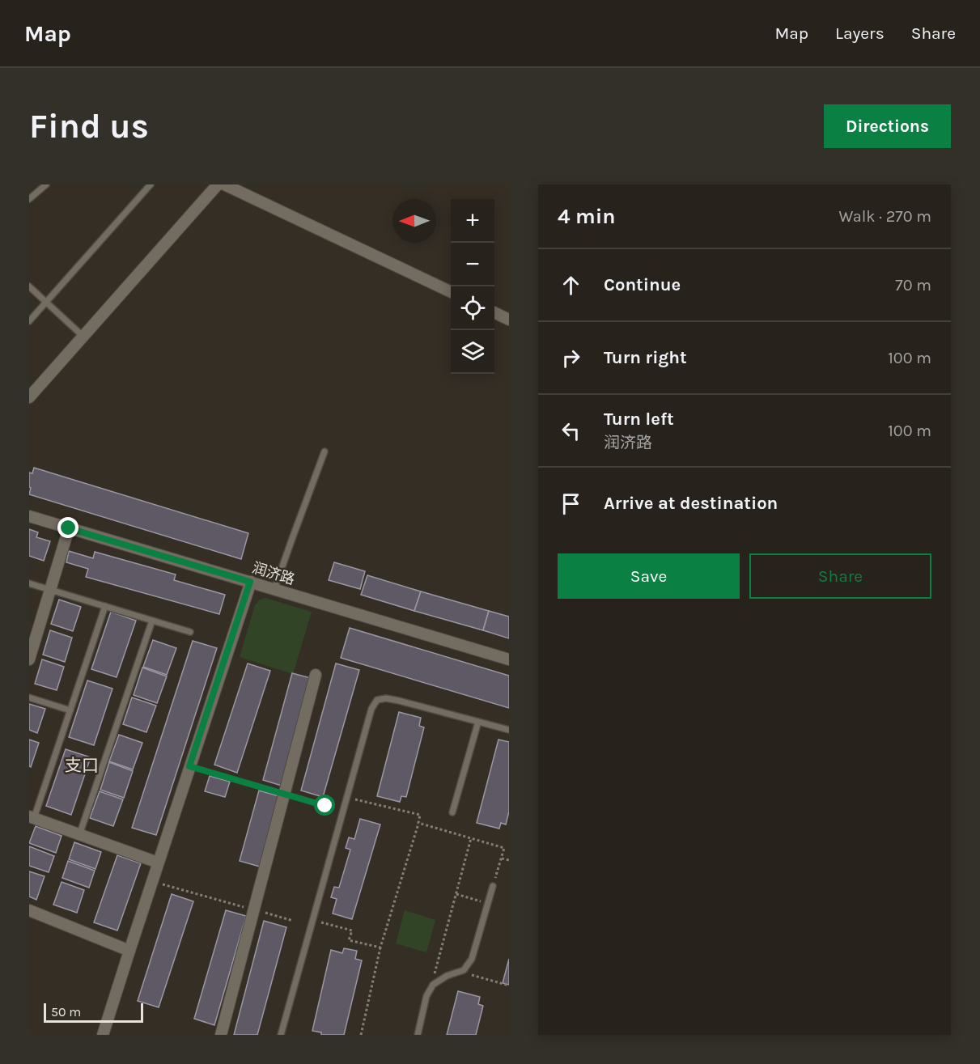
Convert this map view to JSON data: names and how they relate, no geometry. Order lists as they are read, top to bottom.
{
  "streets": {
    "street": ["润济路"]
  },
  "districts": ["支口"],
  "scale_bar": "50 m",
  "north": "left",
  "page": {
    "header": "Map",
    "nav": ["Map", "Layers", "Share"],
    "buttons": [
      "Directions",
      ["Save", "Share"]
    ],
    "title": "Find us",
    "heading": ["4 min", "Walk · 270 m"],
    "map_buttons": ["+", "−"],
    "list": [
      ["Continue", "70 m"],
      ["Turn right", "100 m"],
      ["Turn left", "润济路", "100 m"],
      "Arrive at destination"
    ],
    "scale": "50 m"
  }
}
